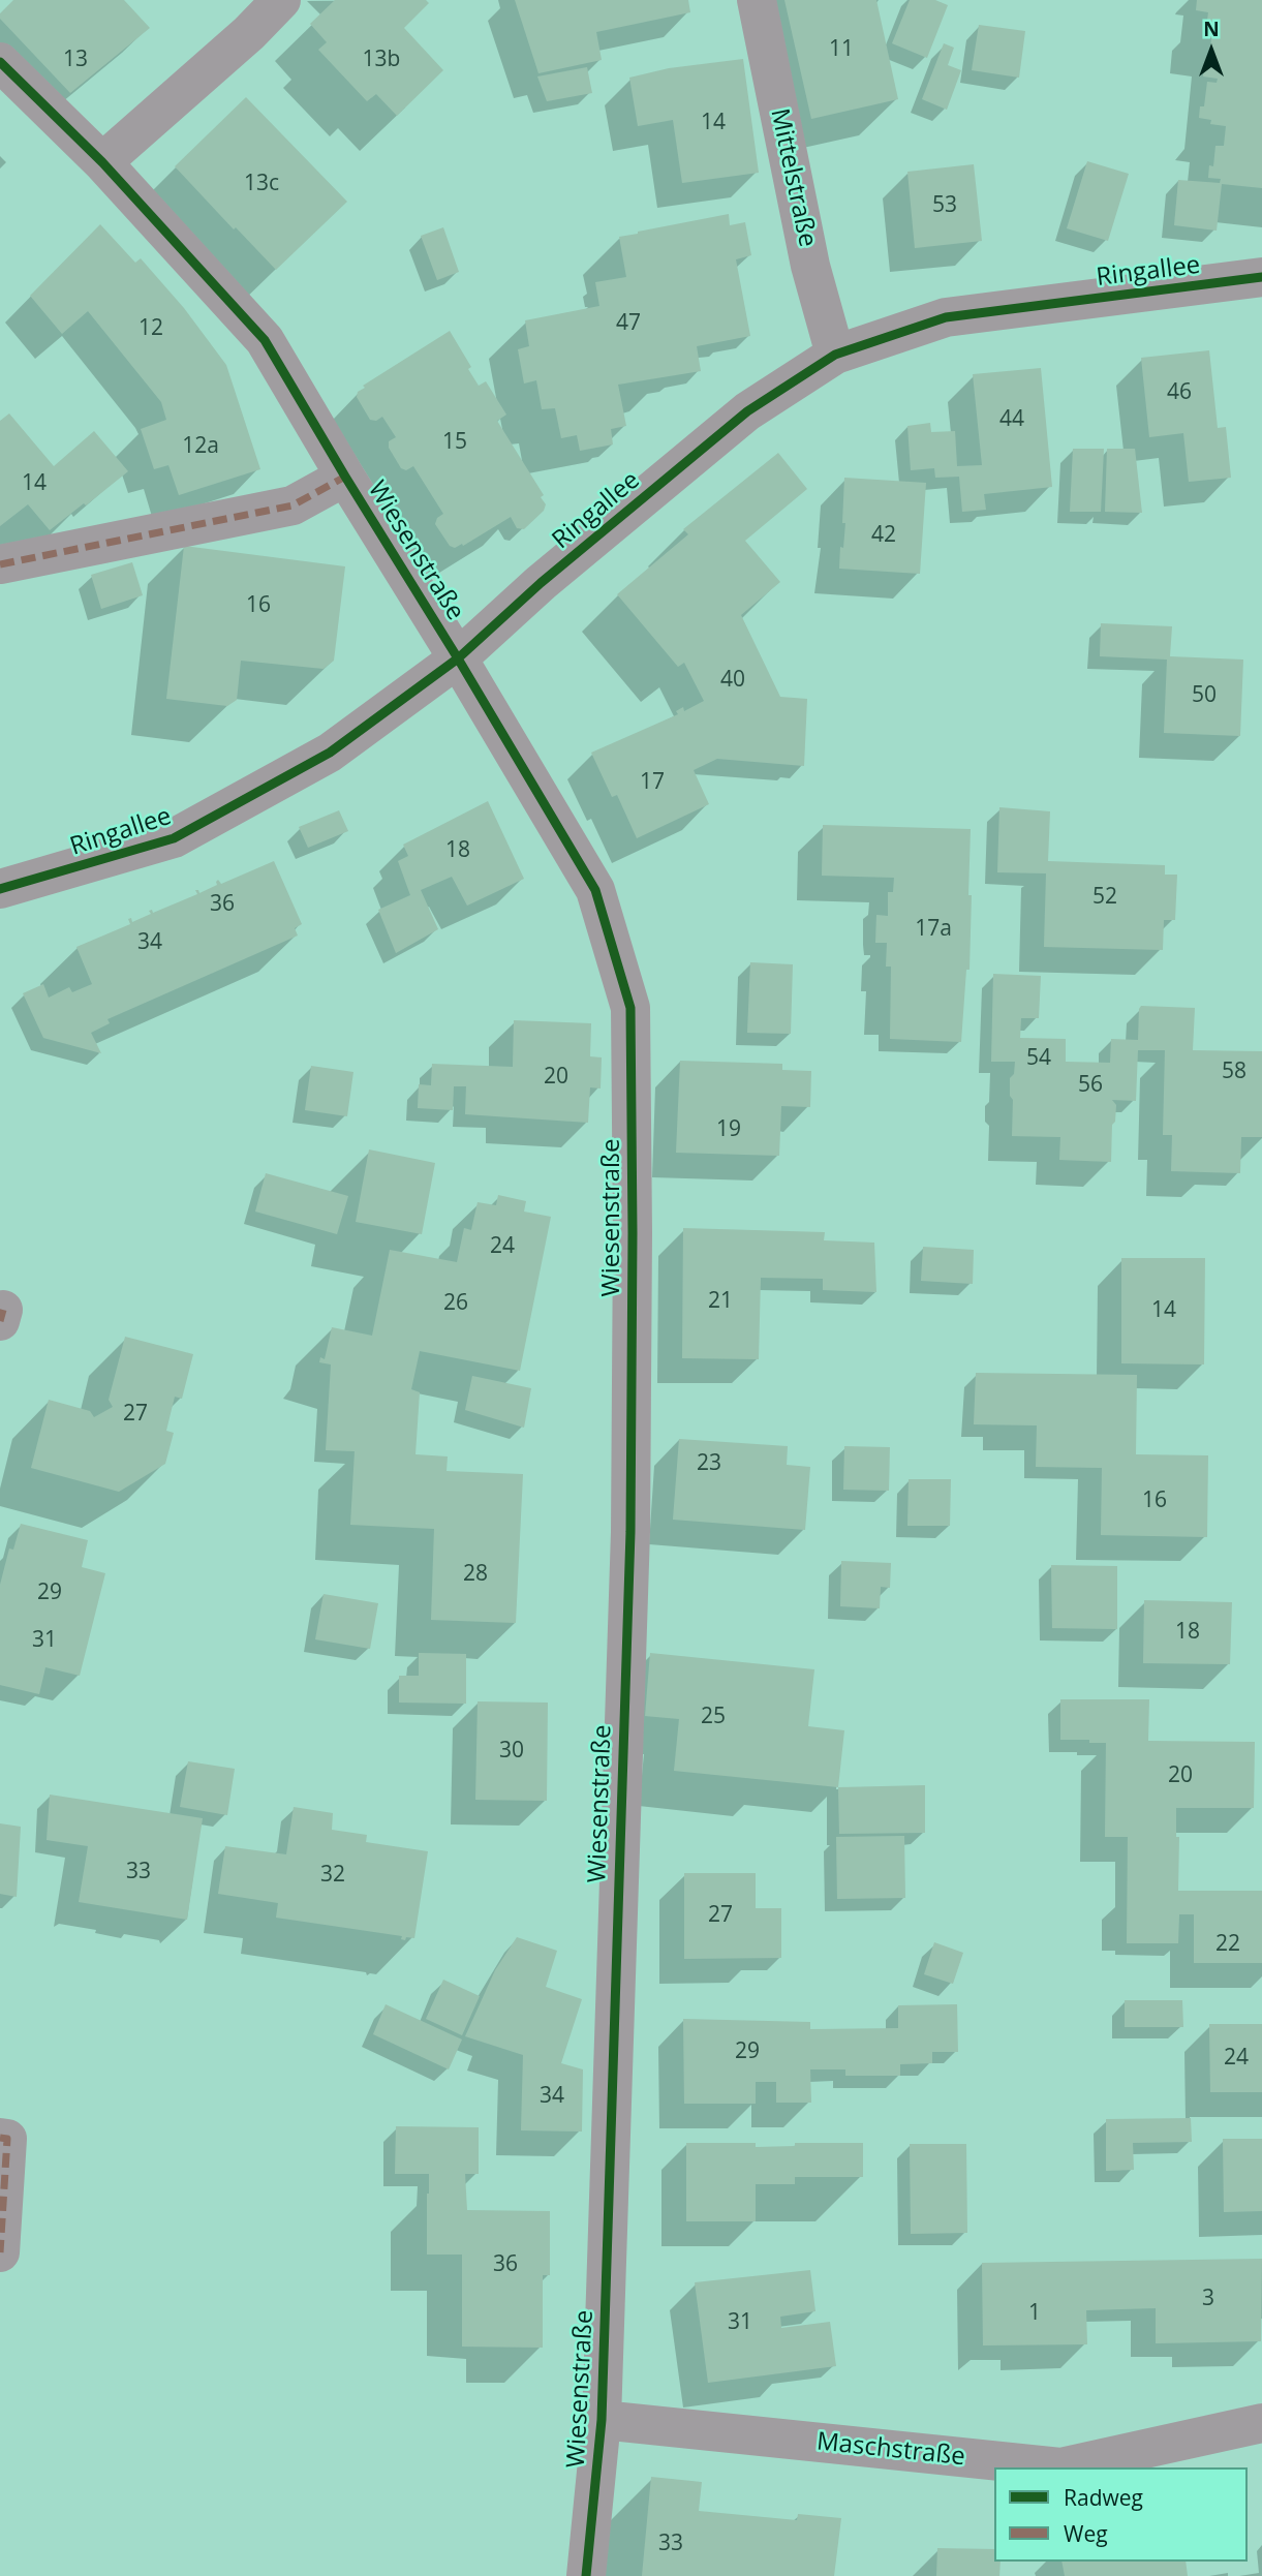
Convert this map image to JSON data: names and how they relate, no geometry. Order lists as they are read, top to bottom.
{
  "streets": {
    "street": [
      "Mittelstraße",
      "Ringallee",
      "Wiesenstraße",
      "Maschstraße"
    ]
  },
  "crossings": [
    ["Mittelstraße", "Ringallee"],
    ["Ringallee", "Wiesenstraße"],
    ["Wiesenstraße", "Maschstraße"]
  ],
  "house_numbers": [
    "11",
    "13",
    "13b",
    "14",
    "13c",
    "53",
    "47",
    "12",
    "46",
    "44",
    "15",
    "12a",
    "14",
    "42",
    "16",
    "40",
    "50",
    "17",
    "18",
    "52",
    "36",
    "17a",
    "34",
    "54",
    "58",
    "20",
    "56",
    "19",
    "24",
    "21",
    "26",
    "14",
    "27",
    "23",
    "16",
    "28",
    "29",
    "18",
    "31",
    "25",
    "30",
    "20",
    "33",
    "32",
    "27",
    "22",
    "29",
    "24",
    "34",
    "36",
    "3",
    "1",
    "31",
    "33"
  ],
  "legend": ["Radweg", "Weg"],
  "north": "top"
}
